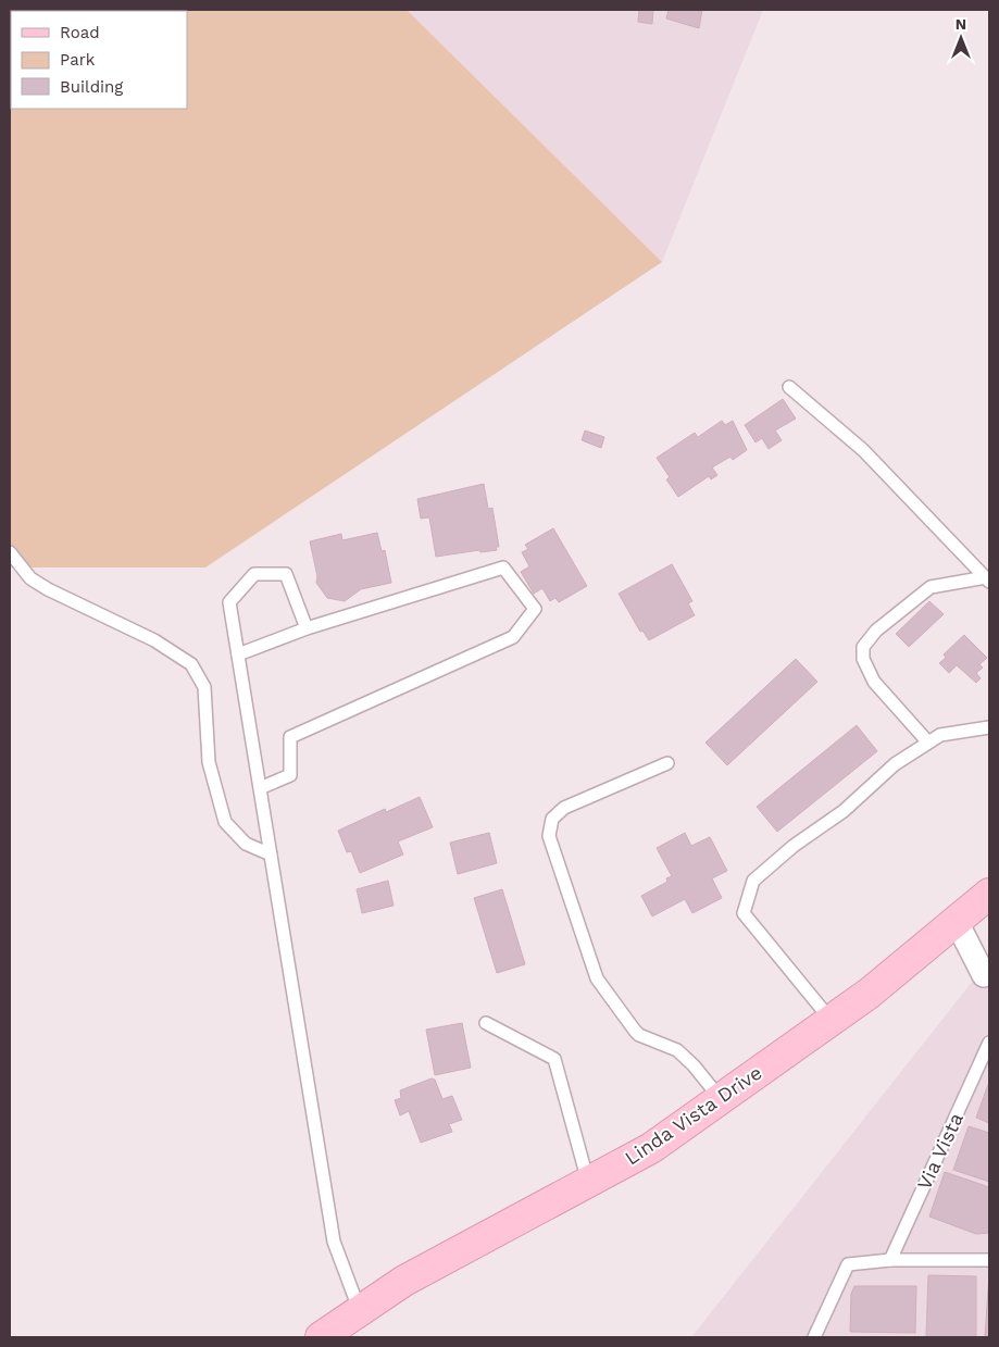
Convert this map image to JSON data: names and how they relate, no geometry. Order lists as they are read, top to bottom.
{
  "streets": {
    "street": ["Linda Vista Drive"],
    "lane": ["Via Vista"]
  },
  "legend": ["Road", "Park", "Building"],
  "north": "top"
}
